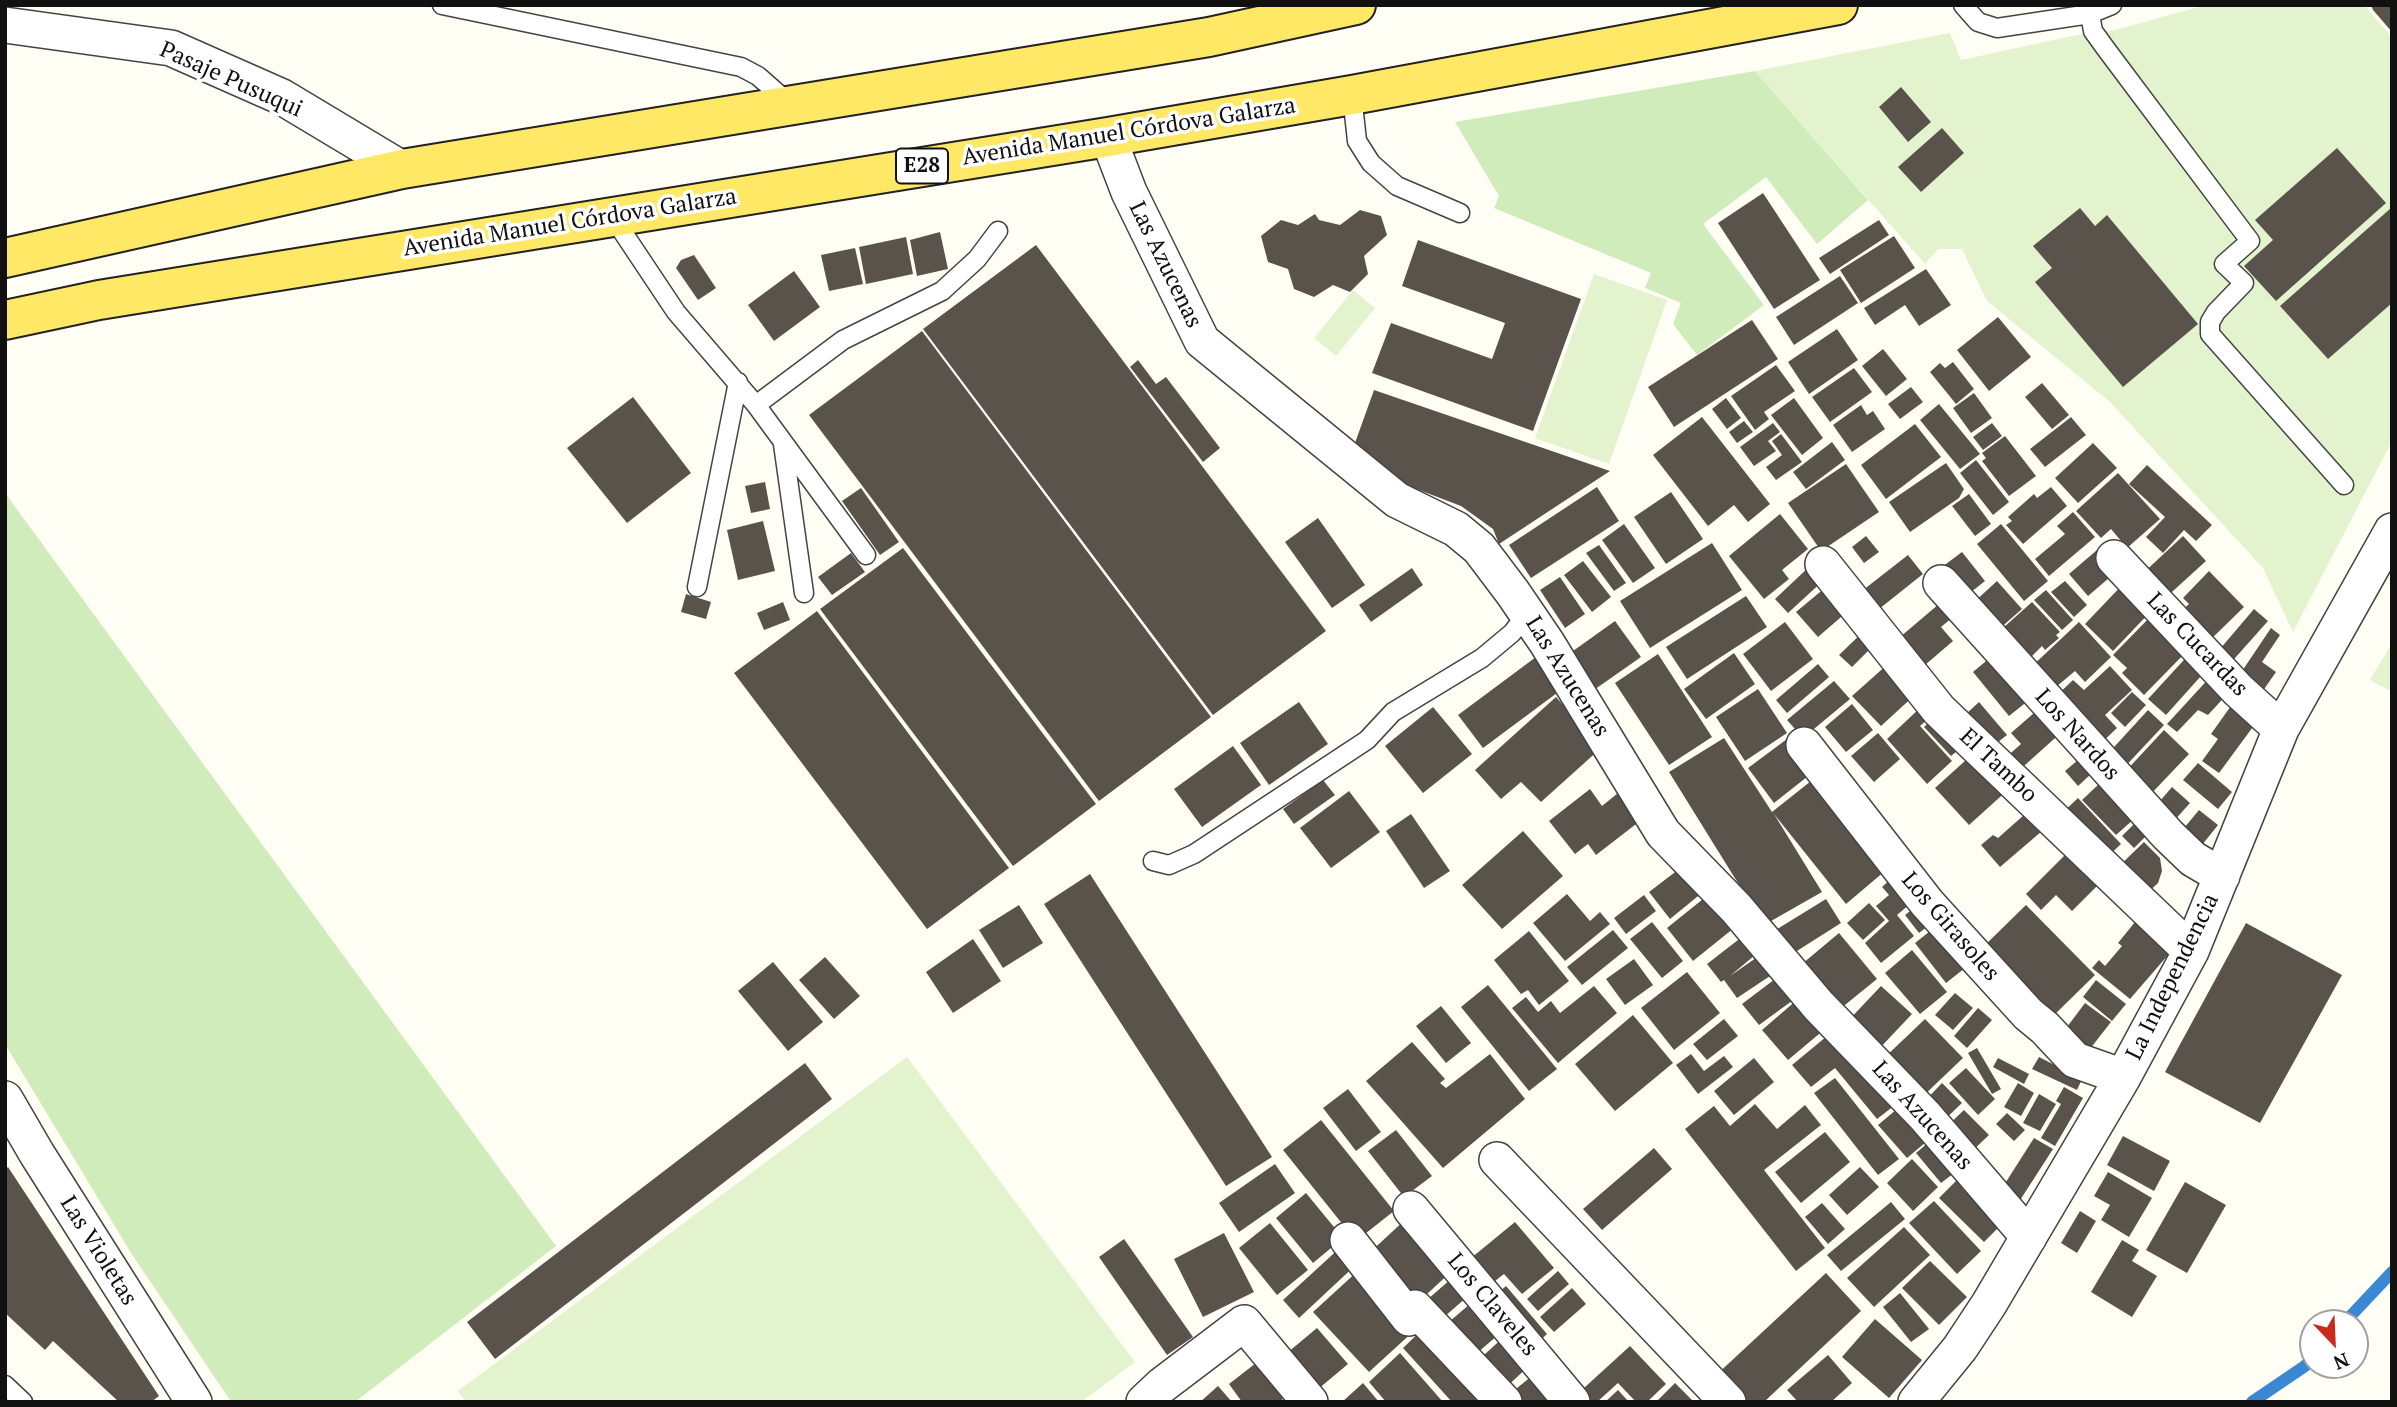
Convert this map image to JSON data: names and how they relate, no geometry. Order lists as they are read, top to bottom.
{
  "streets": {
    "main road": ["Avenida Manuel Córdova Galarza", "E28"],
    "street": [
      "Pasaje Pusuqui",
      "Las Azucenas",
      "Las Cucardas",
      "Los Nardos",
      "El Tambo",
      "Los Girasoles",
      "La Independencia",
      "Las Violetas",
      "Los Claveles"
    ]
  },
  "crossings": [
    ["Avenida Manuel Córdova Galarza", "Las Azucenas"],
    ["Las Azucenas", "La Independencia"],
    ["Las Cucardas", "La Independencia"],
    ["Los Nardos", "La Independencia"],
    ["El Tambo", "La Independencia"],
    ["Los Girasoles", "La Independencia"]
  ],
  "north": "bottom right"
}
